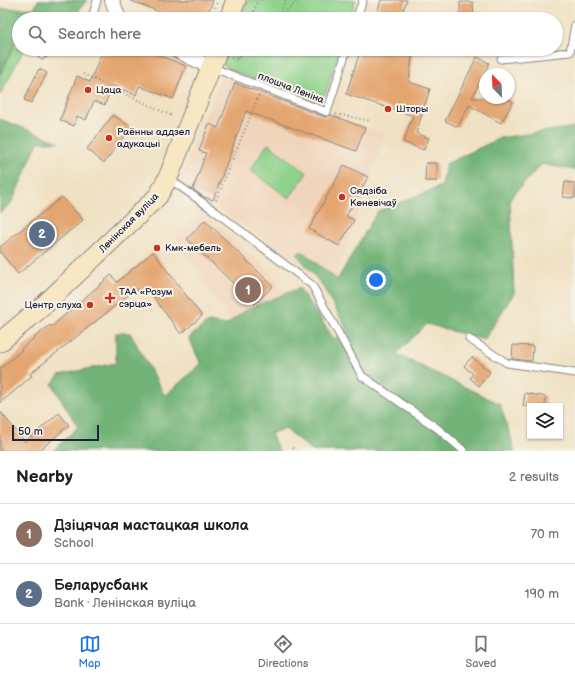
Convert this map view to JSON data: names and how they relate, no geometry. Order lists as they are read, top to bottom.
{
  "streets": {
    "main road": ["Ленінская вуліца"],
    "lane": ["плошча Леніна"]
  },
  "crossings": [
    ["плошча Леніна", "Ленінская вуліца"]
  ],
  "places": {
    "other": [
      "Цаца",
      "Шторы",
      "Раённы аддзел адукацыі",
      "Сядзіба Кеневічаў",
      "Кмк-мебель",
      "Центр слуха"
    ],
    "health": ["ТАА «Розум сэрца»"]
  },
  "scale_bar": "50 m",
  "north": "top left",
  "page": {
    "search": "Search here",
    "pins": ["2", "1"],
    "scale": "50 m",
    "heading": ["Nearby", "2 results"],
    "list": [
      {
        "mark": "1",
        "name": "Дзіцячая мастацкая школа",
        "note": "School",
        "value": "70 m"
      },
      {
        "mark": "2",
        "name": "Беларусбанк",
        "note": "Bank · Ленінская вуліца",
        "value": "190 m"
      }
    ],
    "nav": ["Map", "Directions", "Saved"]
  }
}
